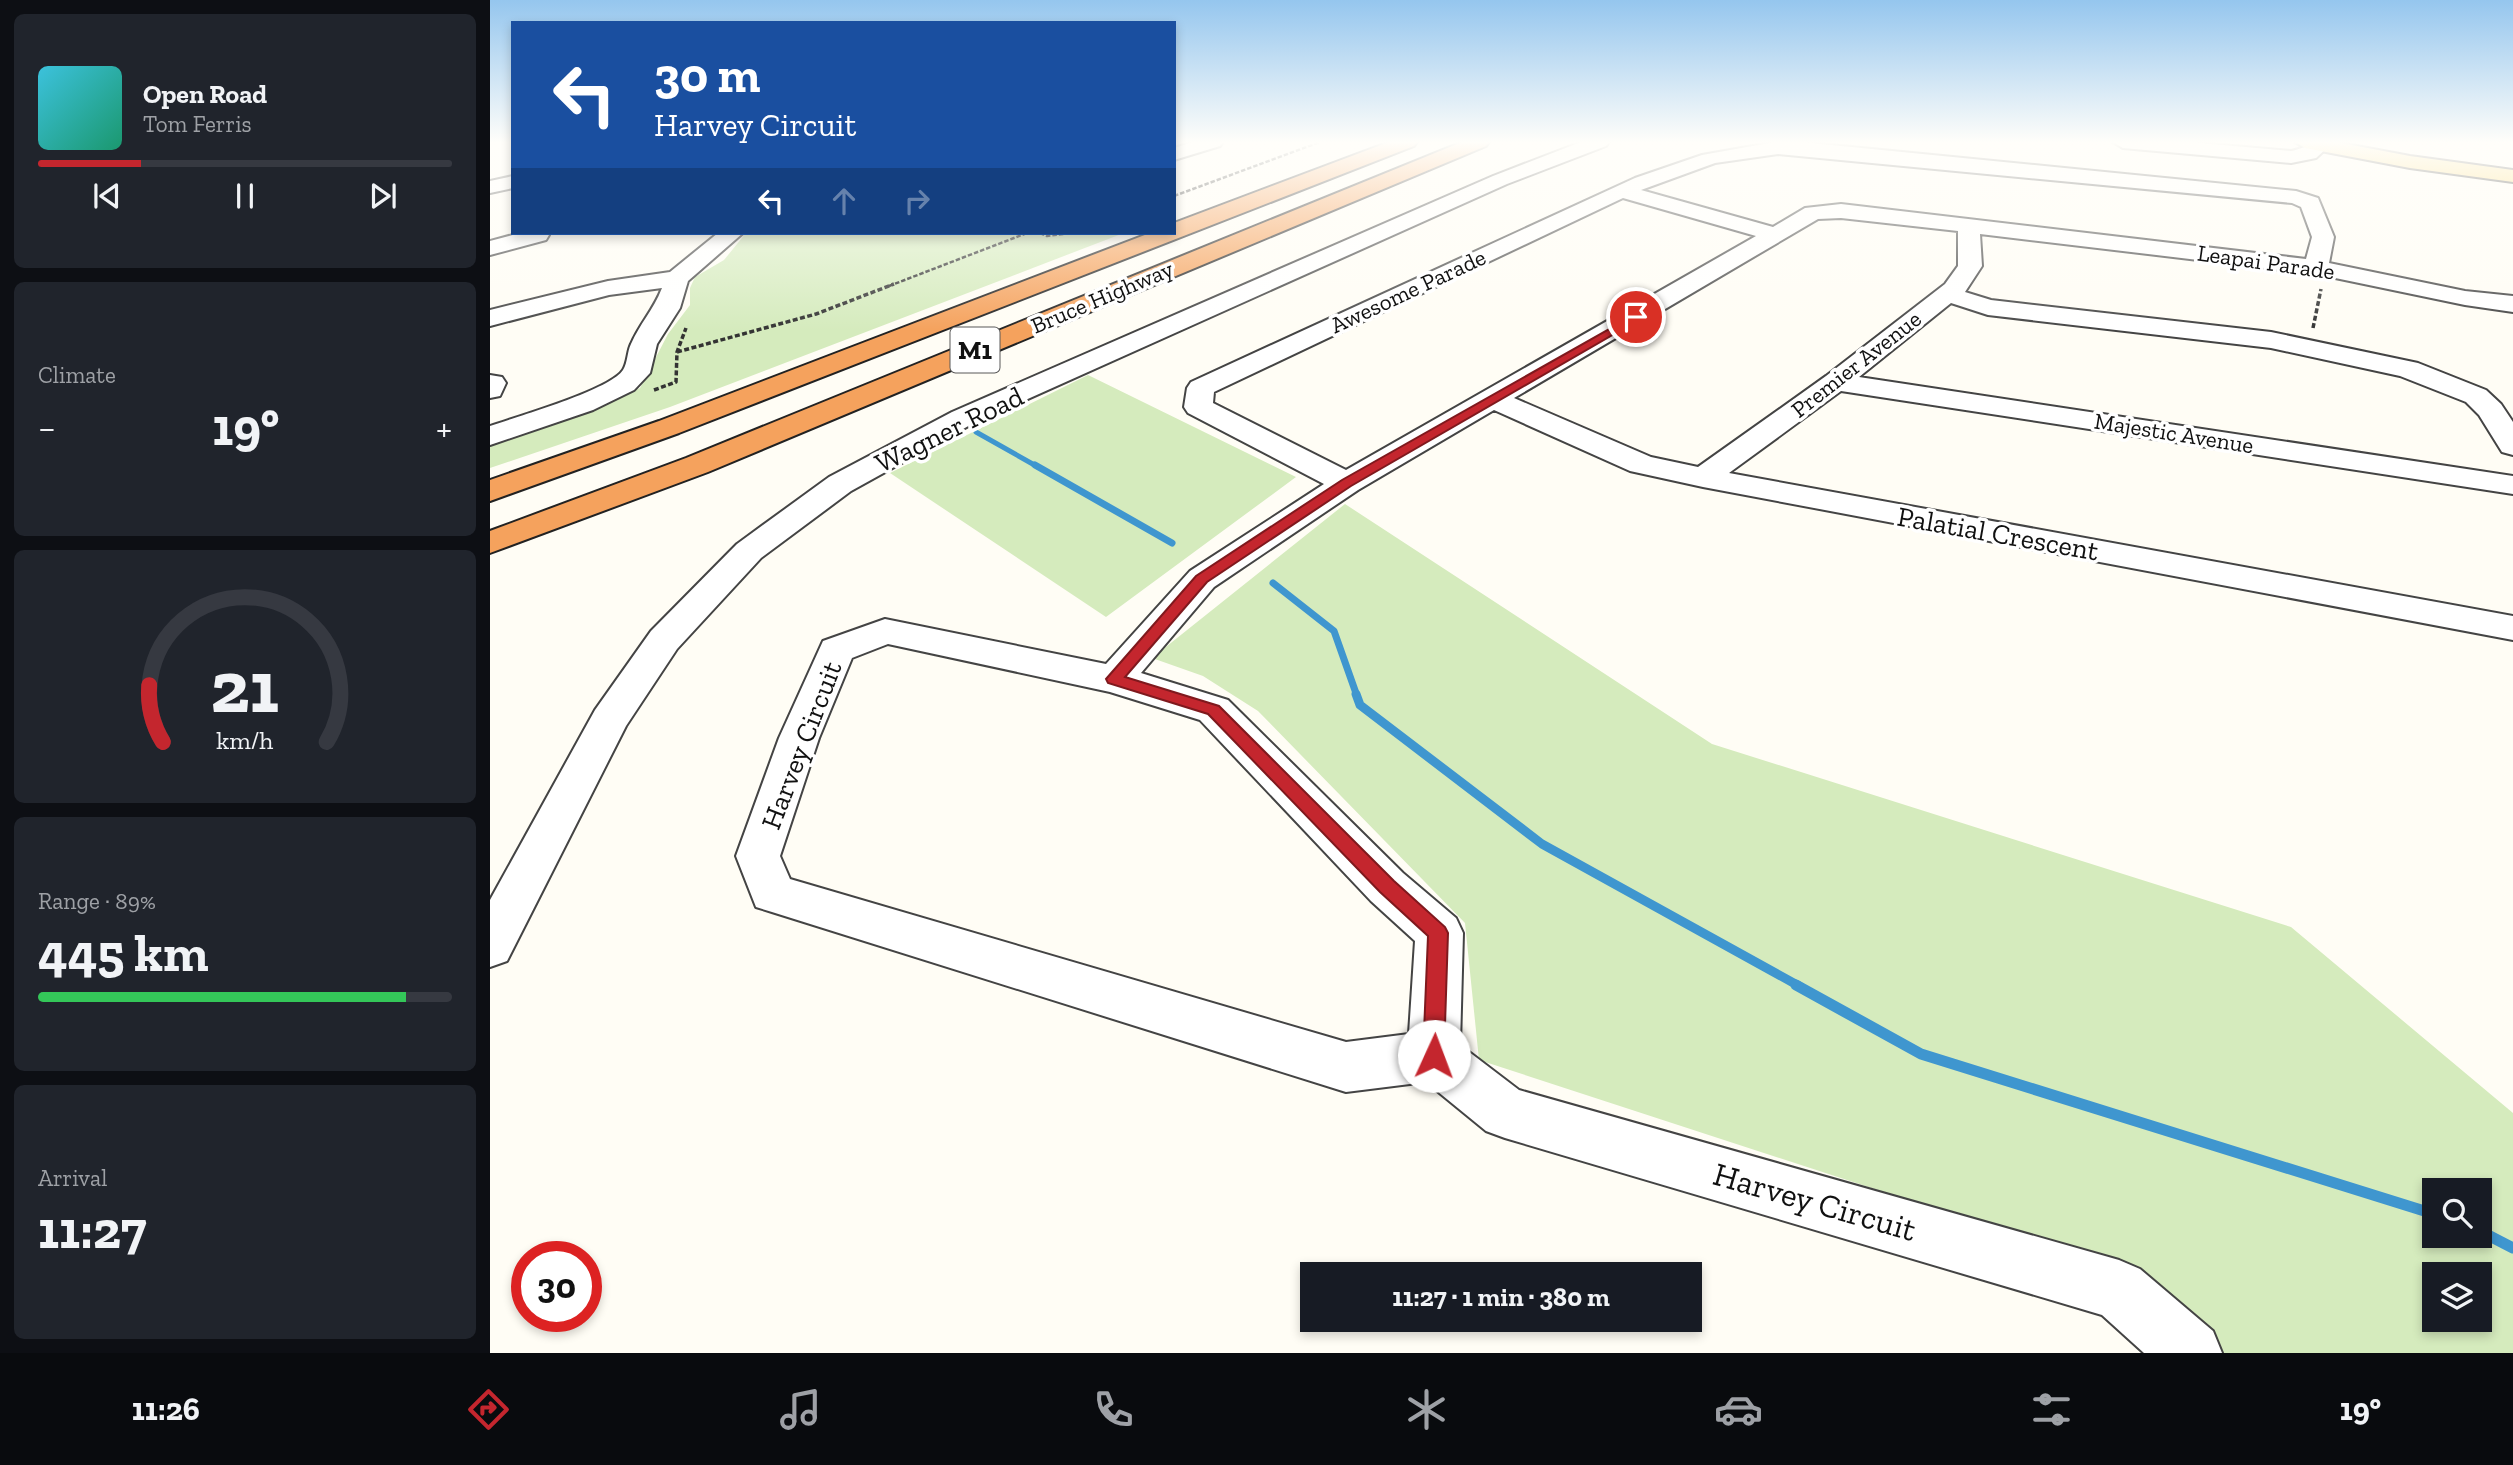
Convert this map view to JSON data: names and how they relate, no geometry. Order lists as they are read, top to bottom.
{
  "streets": {
    "highway": ["Bruce Highway", "M1"],
    "street": [
      "Leapai Parade",
      "Awesome Parade",
      "Premier Avenue",
      "Wagner Road",
      "Majestic Avenue",
      "Palatial Crescent",
      "Harvey Circuit"
    ]
  },
  "crossings": [
    ["Leapai Parade", "Awesome Parade"],
    ["Leapai Parade", "Premier Avenue"],
    ["Leapai Parade", "Palatial Crescent"],
    ["Leapai Parade", "Harvey Circuit"],
    ["Premier Avenue", "Majestic Avenue"],
    ["Premier Avenue", "Palatial Crescent"]
  ],
  "page": {
    "turn": ["30 m", "Harvey Circuit"],
    "song": ["Open Road", "Tom Ferris"],
    "tile": [
      "Climate",
      ["Range · 89%", "445 km"],
      ["Arrival", "11:27"]
    ],
    "heat": ["−", "19°", "+"],
    "limit": "30",
    "trip": "11:27 · 1 min · 380 m",
    "tabs": ["11:26", "19°"],
    "gauge": ["21", "km/h"]
  }
}
